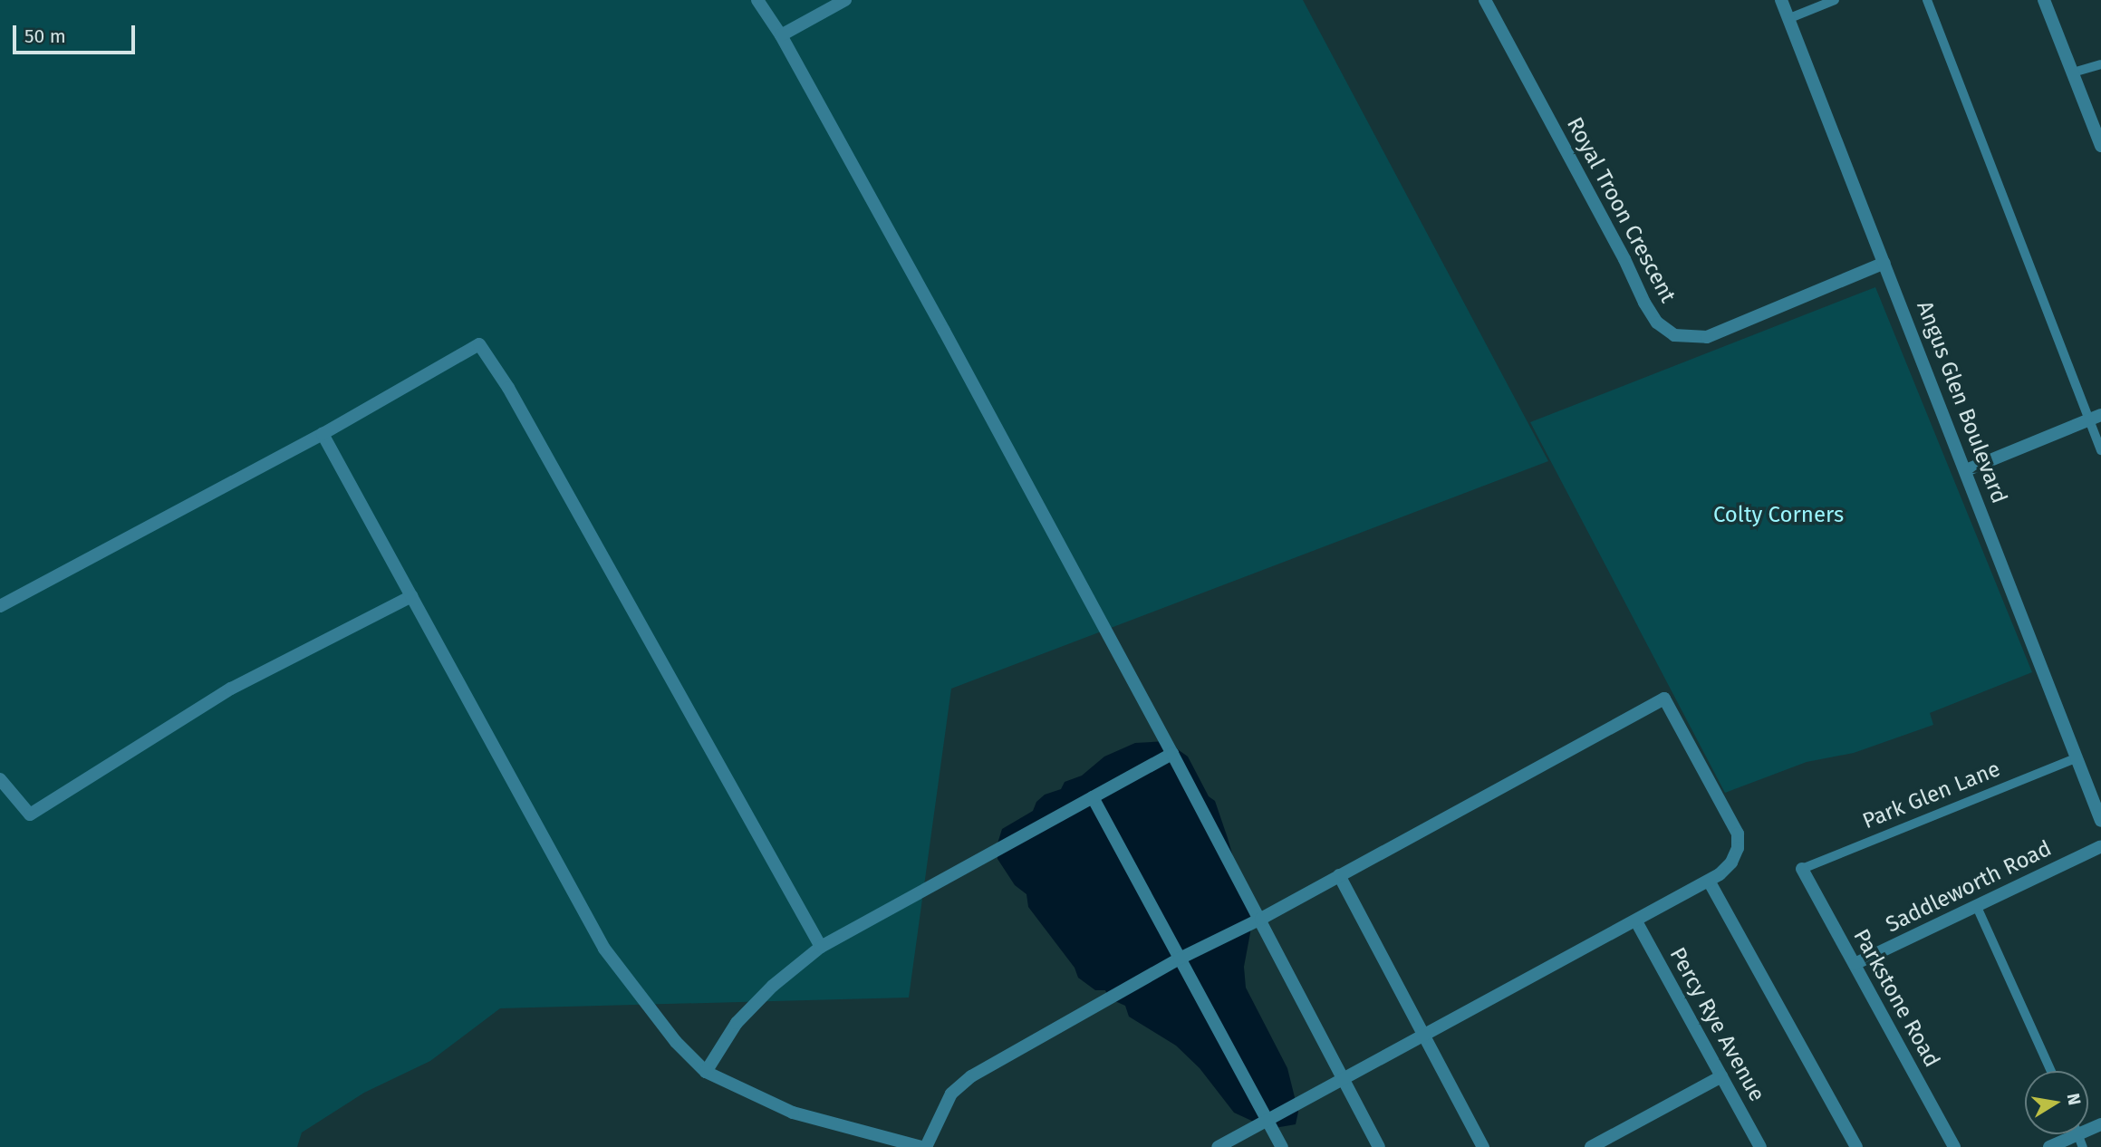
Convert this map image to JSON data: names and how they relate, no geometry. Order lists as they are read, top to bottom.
{
  "streets": {
    "street": [
      "Royal Troon Crescent",
      "Angus Glen Boulevard",
      "Saddleworth Road",
      "Parkstone Road",
      "Percy Rye Avenue"
    ],
    "lane": ["Park Glen Lane"]
  },
  "crossings": [
    ["Royal Troon Crescent", "Angus Glen Boulevard"],
    ["Angus Glen Boulevard", "Park Glen Lane"],
    ["Park Glen Lane", "Parkstone Road"],
    ["Saddleworth Road", "Parkstone Road"]
  ],
  "parks": ["Colty Corners"],
  "scale_bar": "50 m",
  "north": "right"
}
